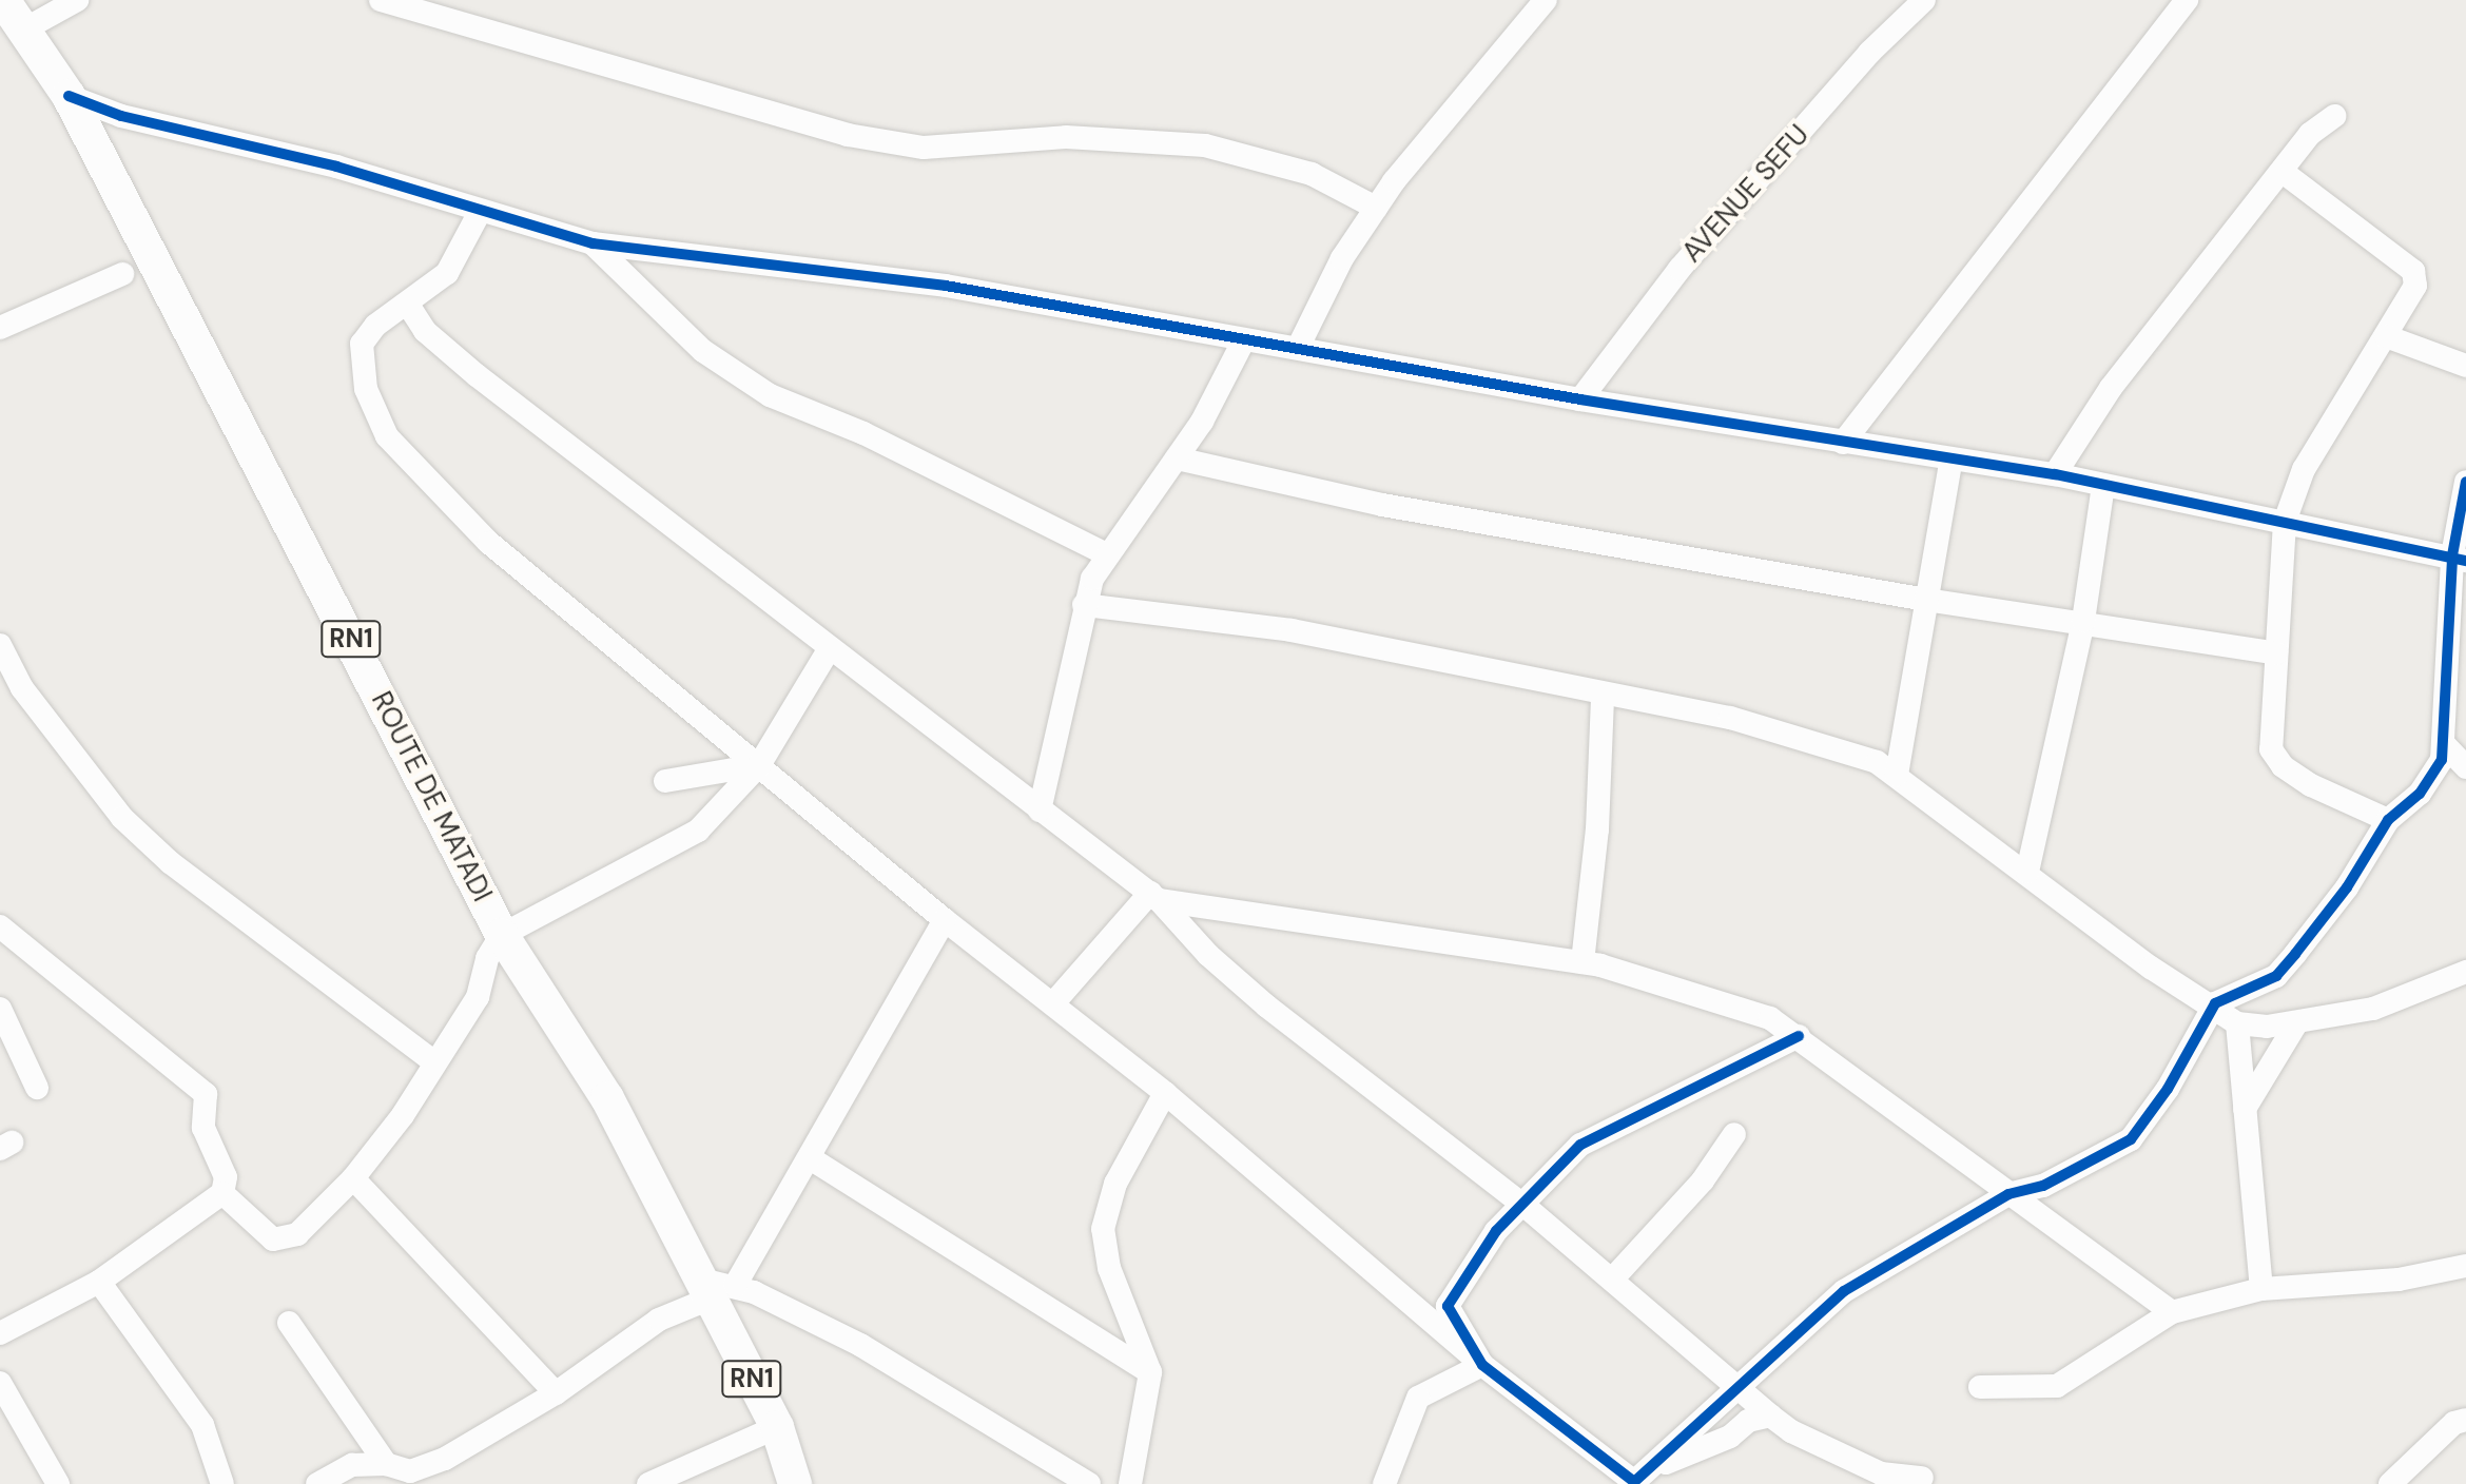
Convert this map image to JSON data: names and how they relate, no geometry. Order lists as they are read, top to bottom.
{
  "streets": {
    "highway": ["RN1", "ROUTE DE MATADI"],
    "street": ["AVENUE SEFU"]
  },
  "crossings": [
    ["RN1", "ROUTE DE MATADI"]
  ]
}
